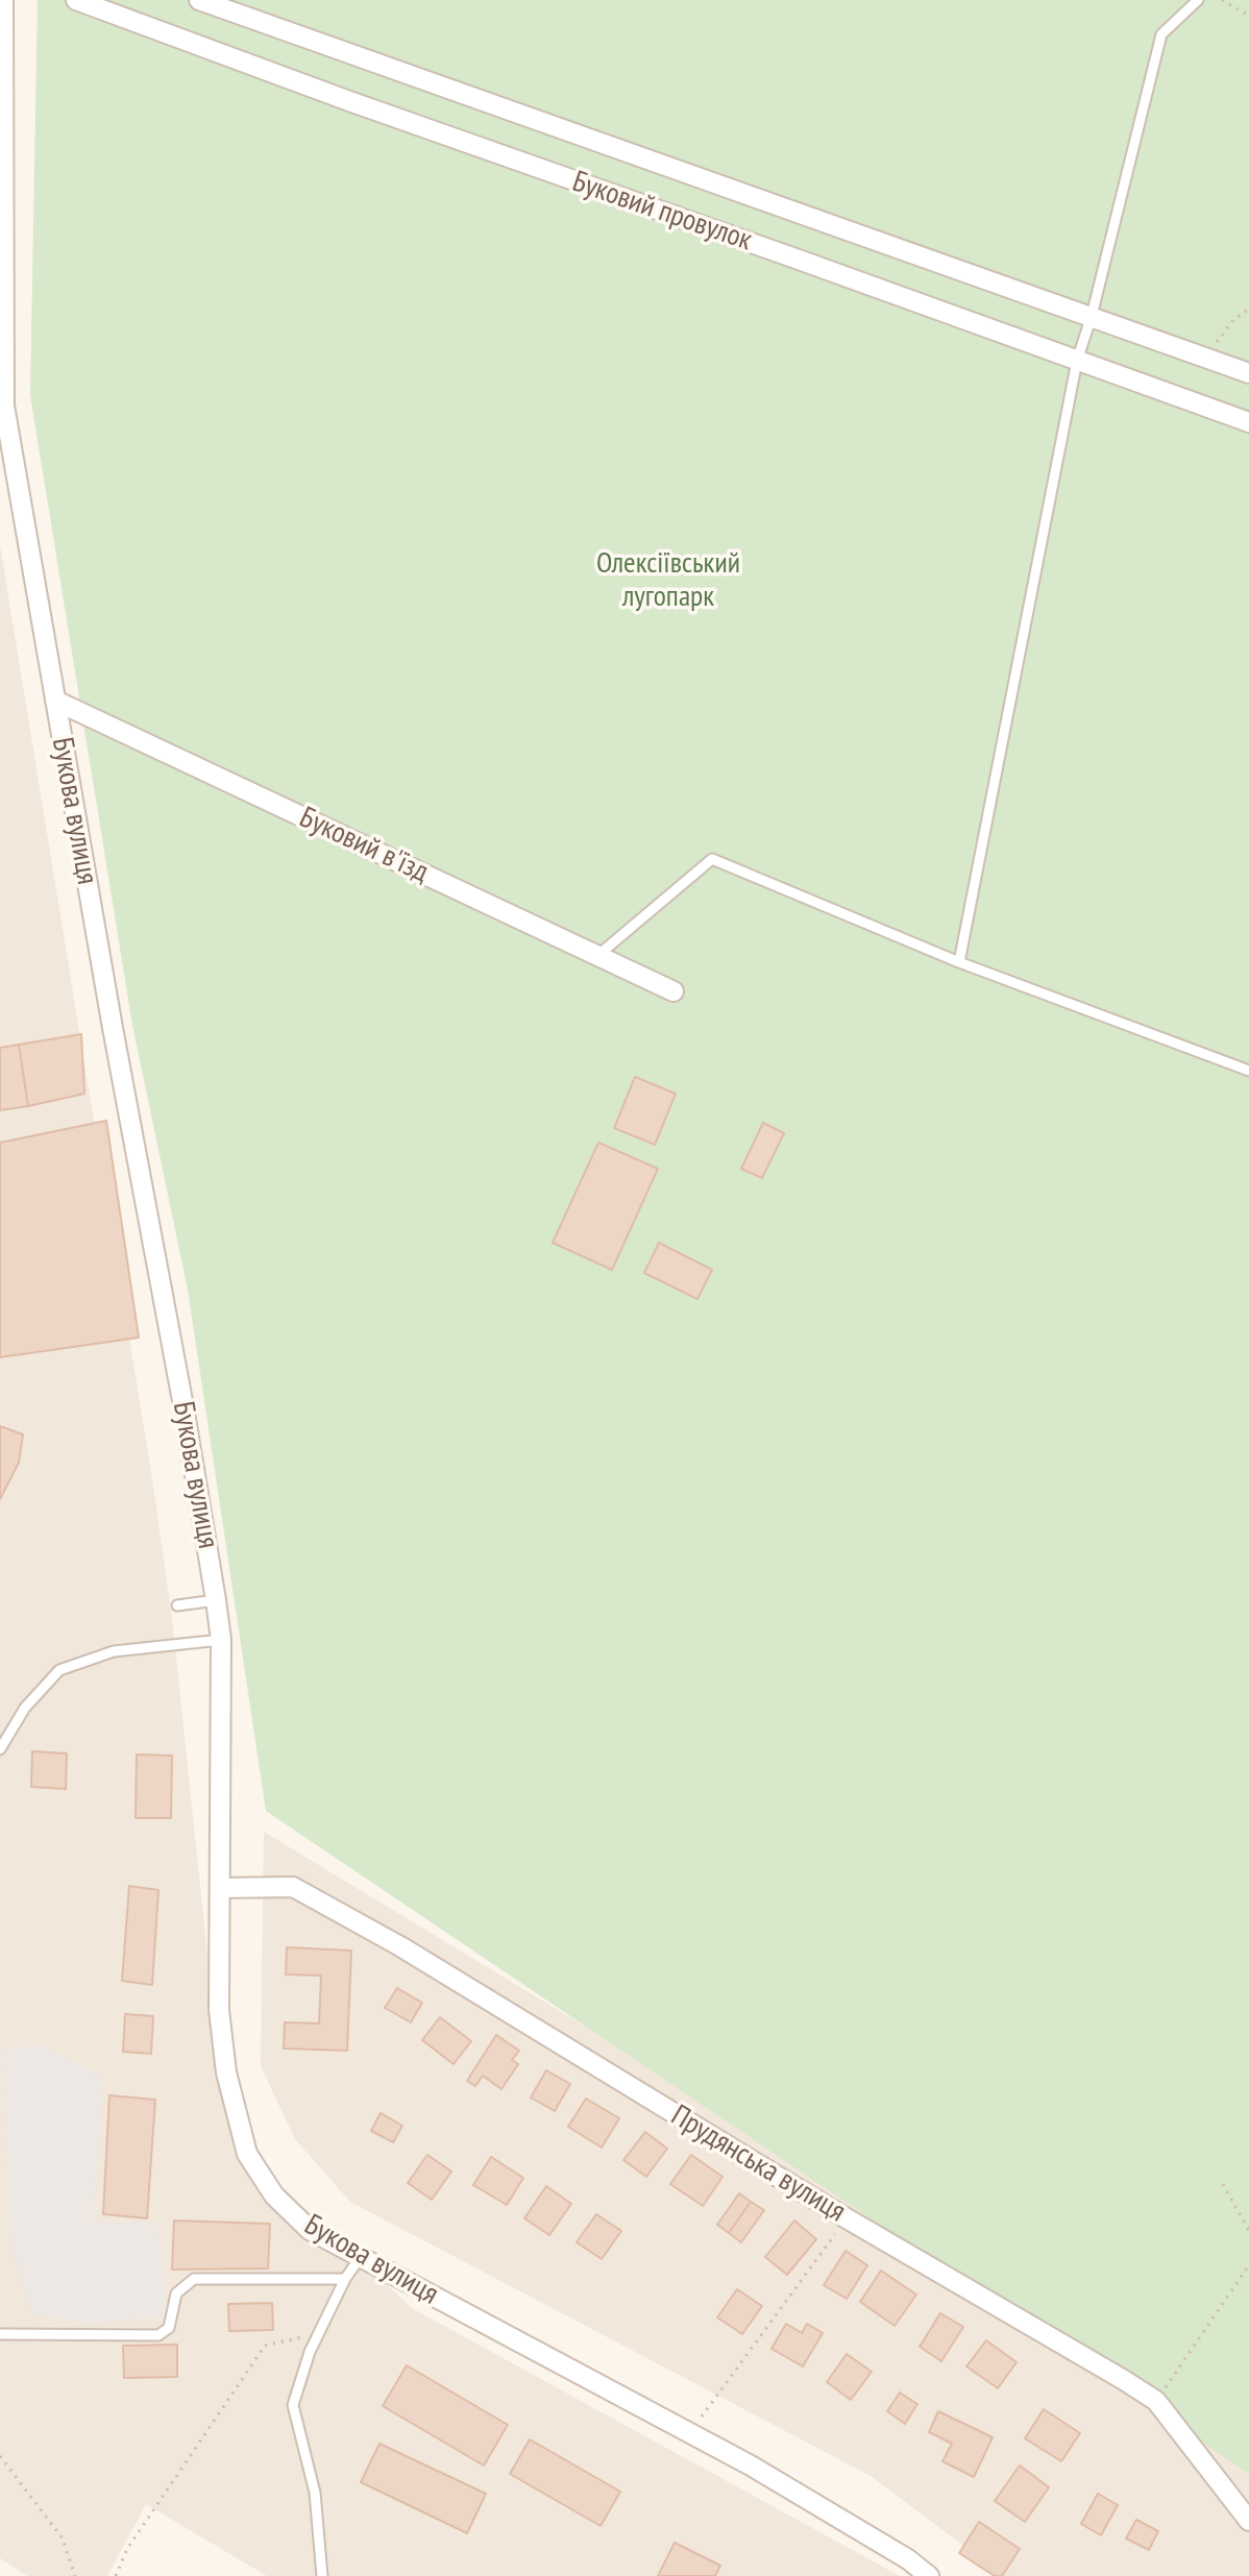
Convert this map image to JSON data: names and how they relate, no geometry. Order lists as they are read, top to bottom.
{
  "streets": {
    "street": [
      "Буковий провулок",
      "Букова вулиця",
      "Буковий в'їзд",
      "Прудянська вулиця"
    ]
  },
  "crossings": [
    ["Букова вулиця", "Буковий в'їзд"],
    ["Букова вулиця", "Прудянська вулиця"]
  ],
  "parks": ["Олексіївський лугопарк"]
}
